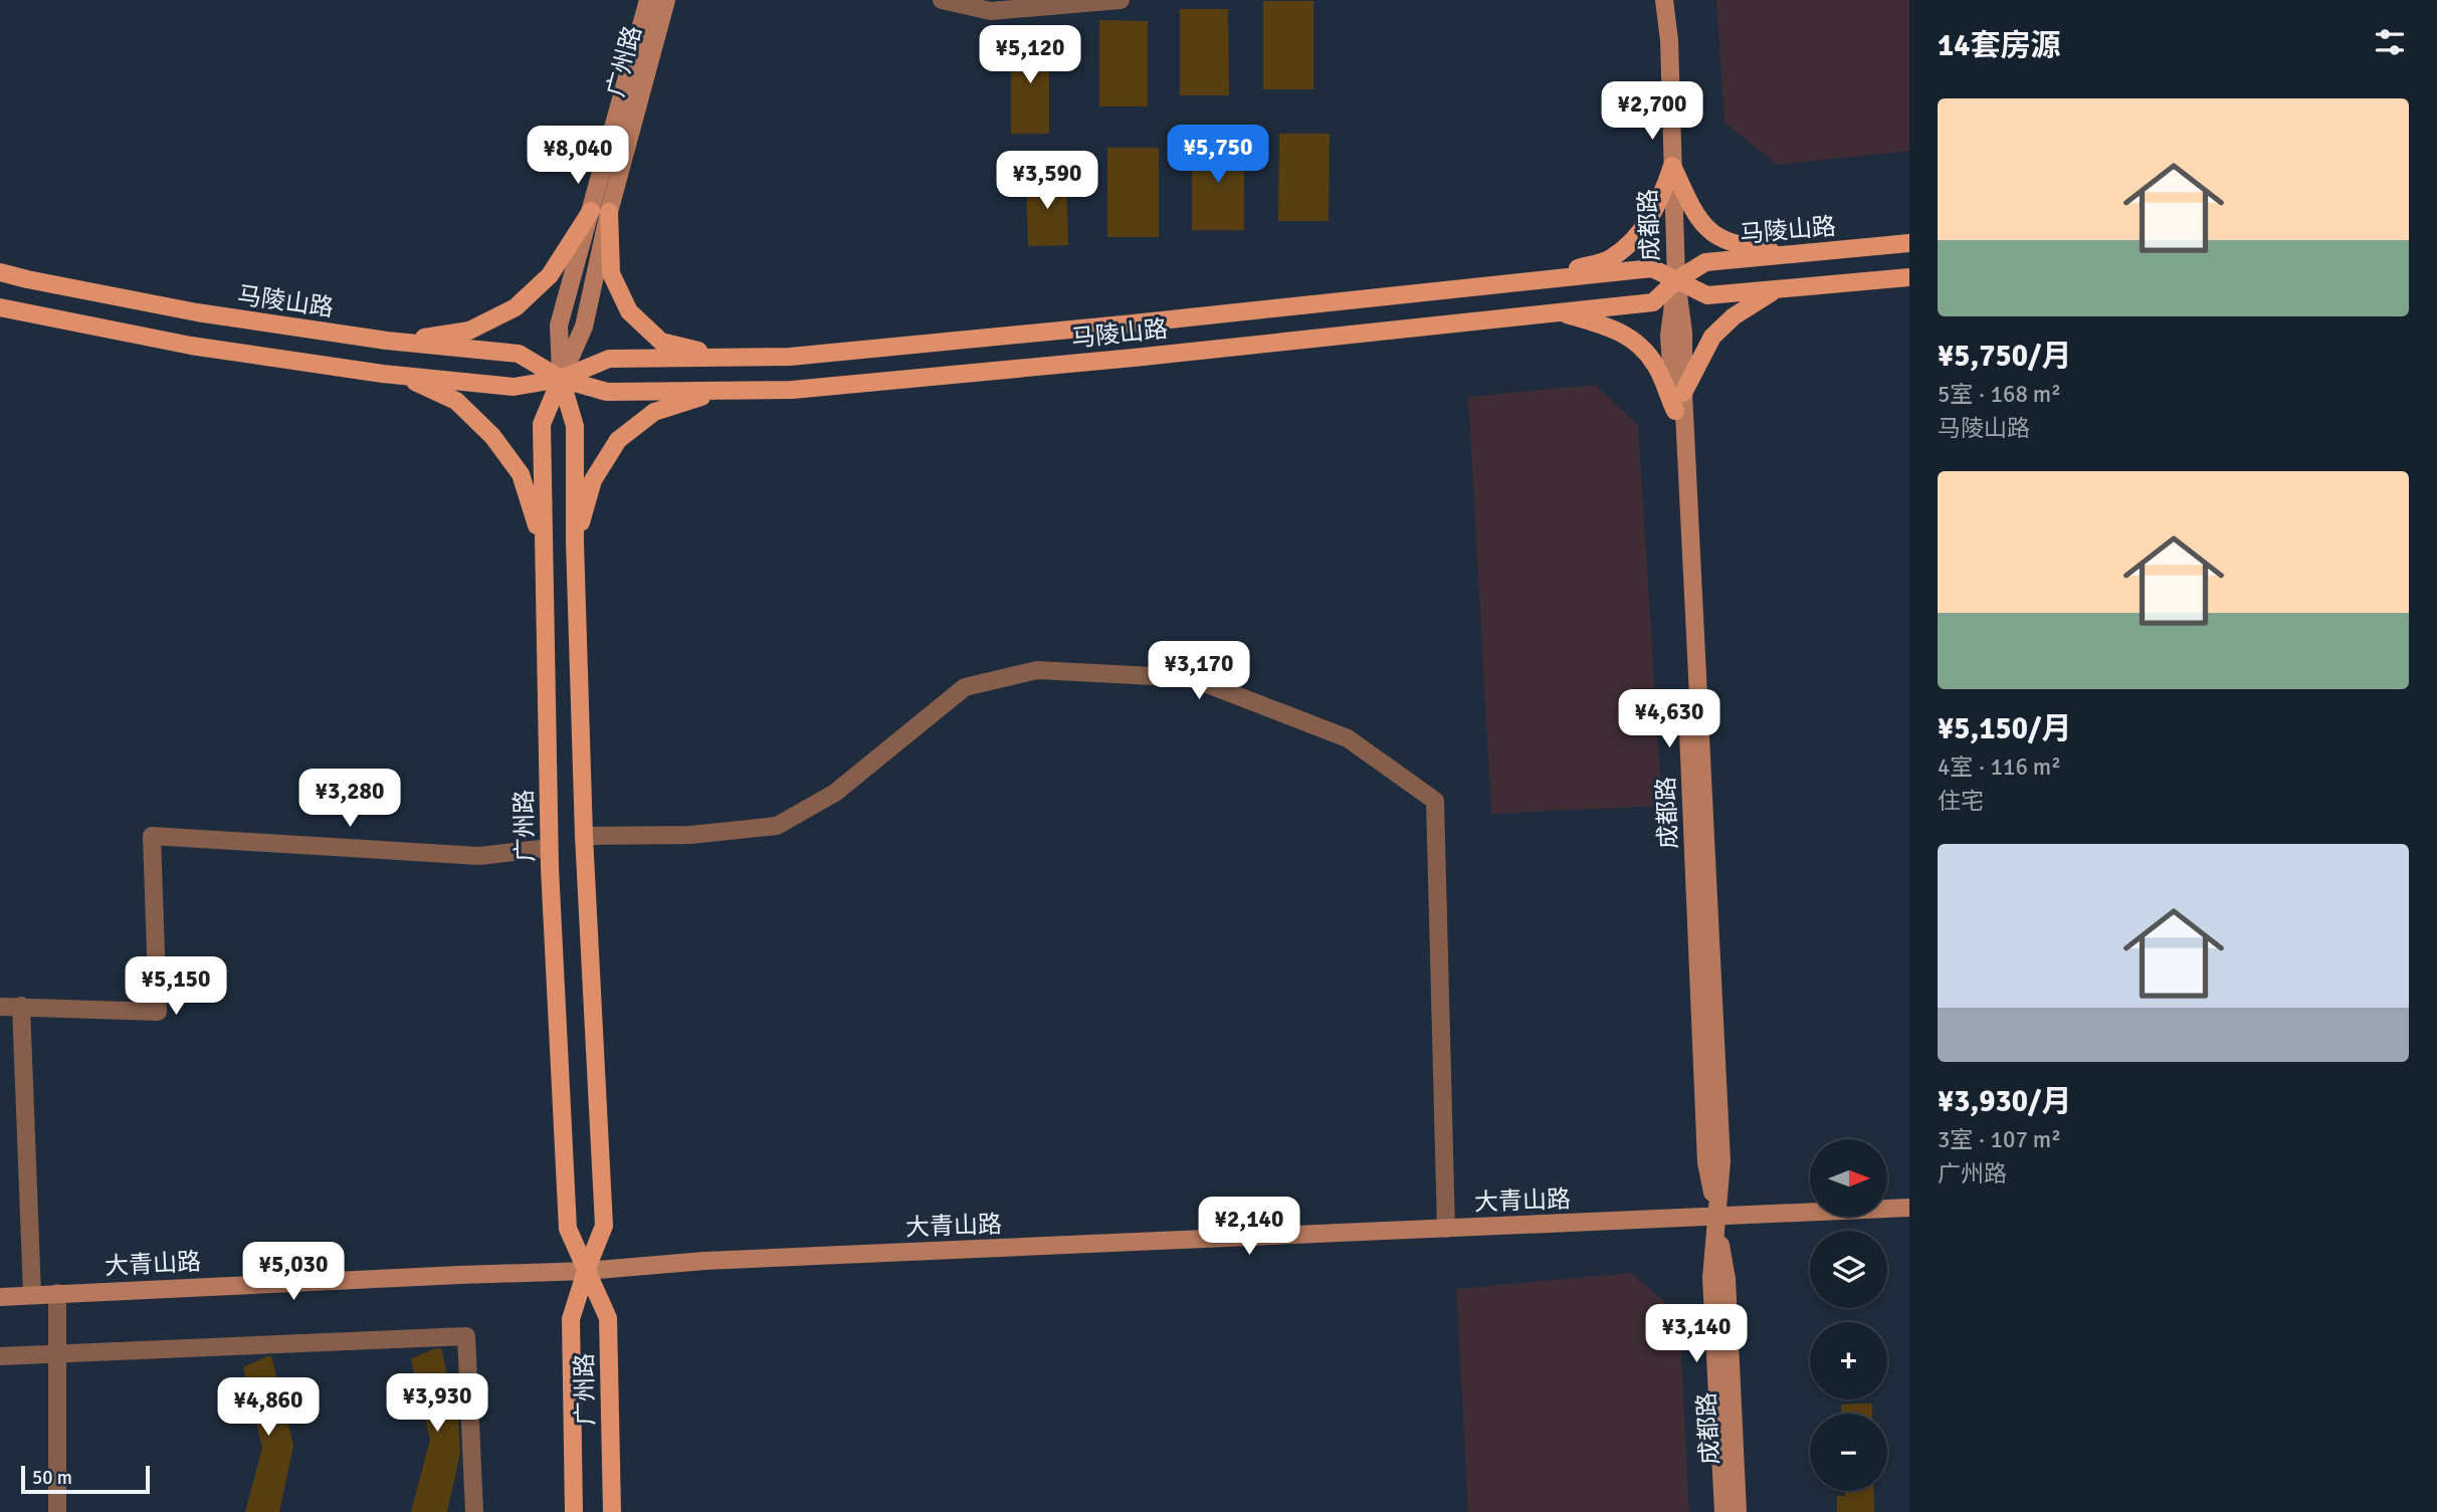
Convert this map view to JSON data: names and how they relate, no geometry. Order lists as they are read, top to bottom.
{
  "streets": {
    "main road": ["广州路", "马陵山路"],
    "street": ["成都路", "大青山路"]
  },
  "crossings": [
    ["广州路", "马陵山路"],
    ["广州路", "大青山路"],
    ["成都路", "马陵山路"],
    ["成都路", "大青山路"]
  ],
  "scale_bar": "50 m",
  "north": "right",
  "page": {
    "heading": "14套房源",
    "price": [
      "¥5,120",
      "¥2,700",
      "¥5,750",
      "¥8,040",
      "¥3,590",
      "¥3,170",
      "¥4,630",
      "¥3,280",
      "¥5,150",
      "¥2,140",
      "¥5,030",
      "¥3,140",
      "¥3,930",
      "¥4,860"
    ],
    "list": [
      {
        "name": "¥5,750/月",
        "note": "5室 · 168 m² · 马陵山路"
      },
      {
        "name": "¥5,150/月",
        "note": "4室 · 116 m² · 住宅"
      },
      {
        "name": "¥3,930/月",
        "note": "3室 · 107 m² · 广州路"
      }
    ],
    "map_buttons": ["+", "−"],
    "scale": "50 m"
  }
}
